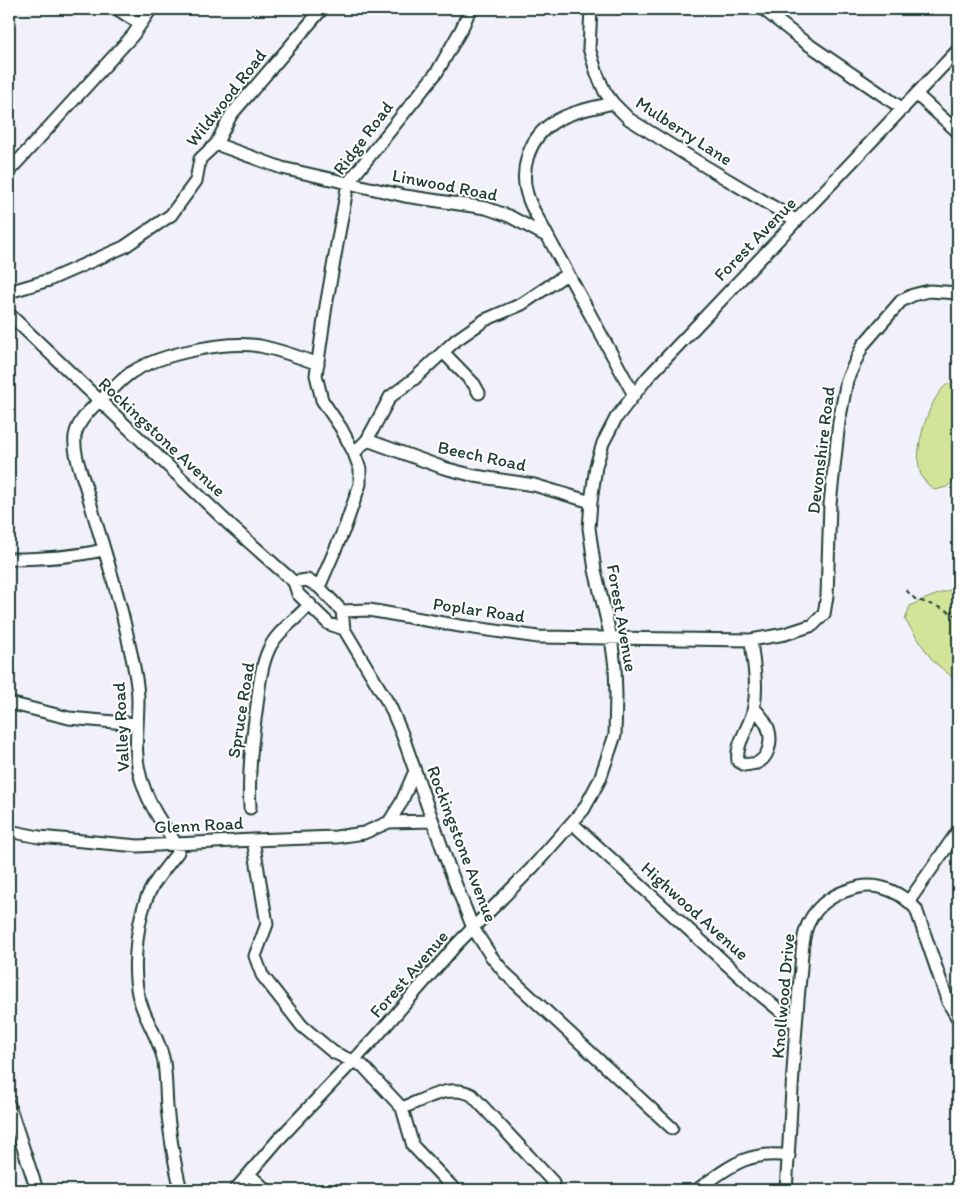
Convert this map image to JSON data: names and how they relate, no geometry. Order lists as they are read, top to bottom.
{
  "streets": {
    "street": [
      "Wildwood Road",
      "Mulberry Lane",
      "Ridge Road",
      "Linwood Road",
      "Forest Avenue",
      "Rockingstone Avenue",
      "Devonshire Road",
      "Beech Road",
      "Poplar Road",
      "Spruce Road",
      "Valley Road",
      "Glenn Road",
      "Highwood Avenue",
      "Knollwood Drive"
    ]
  },
  "crossings": [
    ["Wildwood Road", "Linwood Road"],
    ["Mulberry Lane", "Forest Avenue"],
    ["Ridge Road", "Linwood Road"],
    ["Ridge Road", "Valley Road"],
    ["Forest Avenue", "Rockingstone Avenue"],
    ["Forest Avenue", "Beech Road"],
    ["Forest Avenue", "Poplar Road"],
    ["Forest Avenue", "Highwood Avenue"],
    ["Rockingstone Avenue", "Poplar Road"],
    ["Rockingstone Avenue", "Spruce Road"],
    ["Rockingstone Avenue", "Valley Road"],
    ["Rockingstone Avenue", "Glenn Road"],
    ["Devonshire Road", "Poplar Road"],
    ["Valley Road", "Glenn Road"],
    ["Highwood Avenue", "Knollwood Drive"]
  ]
}
